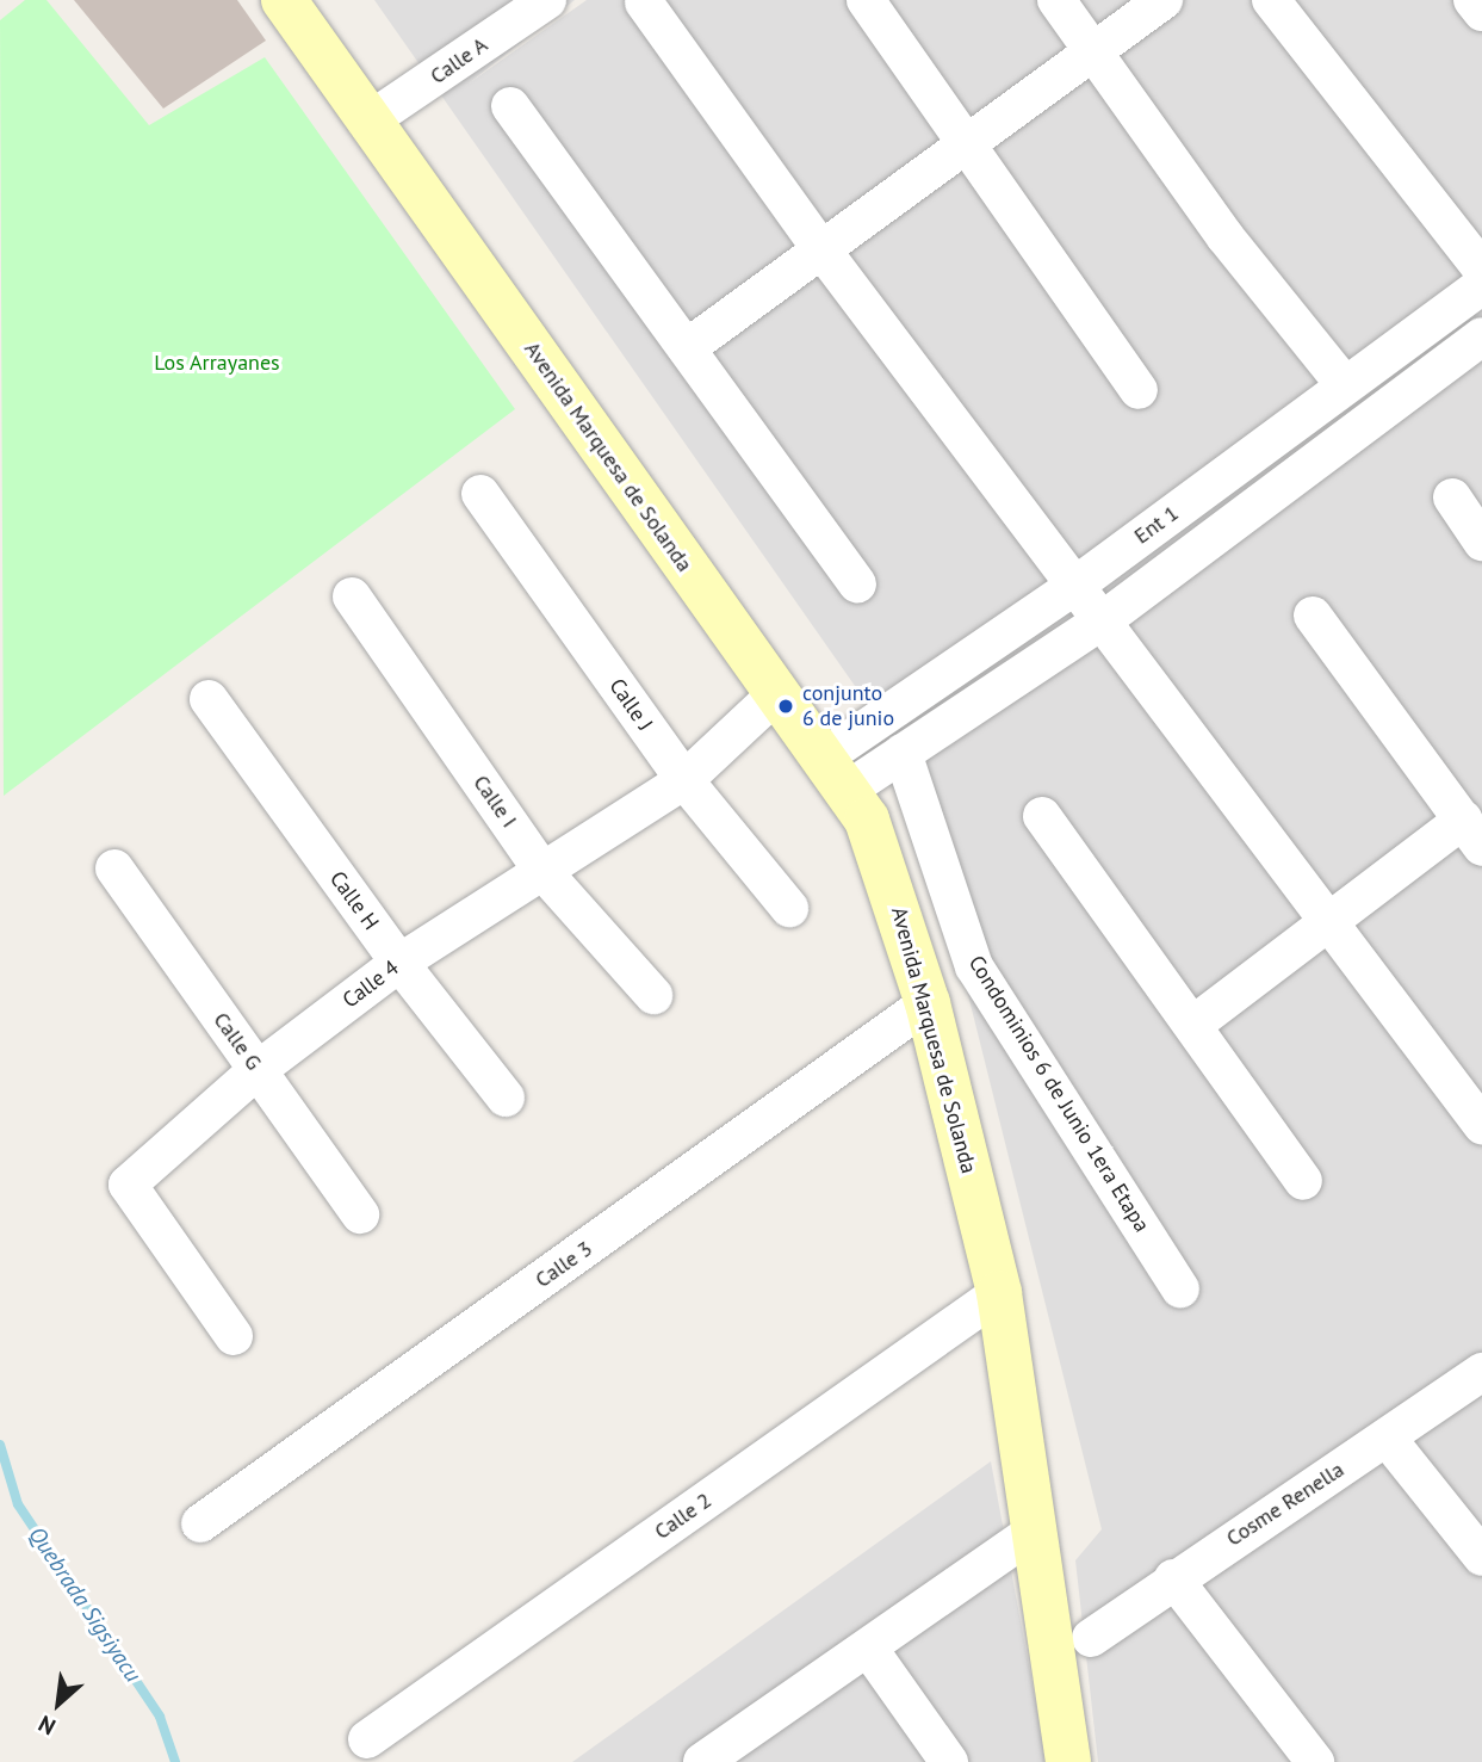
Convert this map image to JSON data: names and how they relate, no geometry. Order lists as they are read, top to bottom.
{
  "streets": {
    "street": [
      "Calle A",
      "Avenida Marquesa de Solanda",
      "Ent 1",
      "Calle J",
      "Calle I",
      "Calle H",
      "Calle 4",
      "Calle G",
      "Condominios 6 de Junio 1era Etapa",
      "Calle 3",
      "Cosme Renella",
      "Calle 2"
    ]
  },
  "crossings": [
    ["Calle A", "Avenida Marquesa de Solanda"],
    ["Avenida Marquesa de Solanda", "Ent 1"],
    ["Avenida Marquesa de Solanda", "Calle 4"],
    ["Avenida Marquesa de Solanda", "Calle 3"],
    ["Avenida Marquesa de Solanda", "Calle 2"],
    ["Ent 1", "Condominios 6 de Junio 1era Etapa"],
    ["Calle J", "Calle 4"],
    ["Calle I", "Calle 4"],
    ["Calle H", "Calle 4"],
    ["Calle 4", "Calle G"]
  ],
  "water": ["Quebrada Sigsiyacu"],
  "parks": ["Los Arrayanes"],
  "places": ["conjunto 6 de junio"],
  "north": "bottom left"
}
